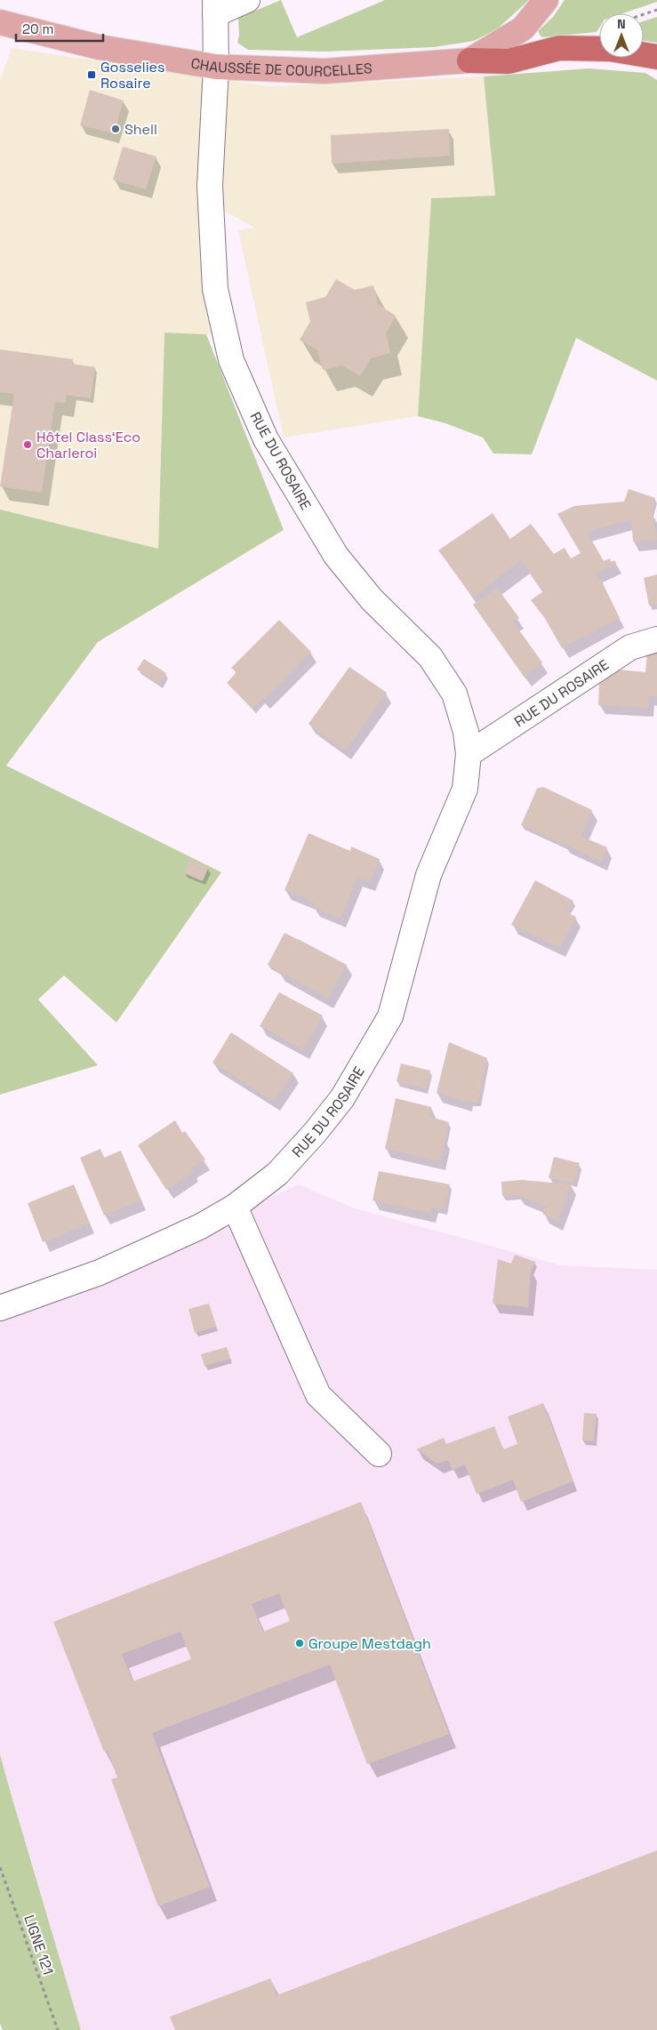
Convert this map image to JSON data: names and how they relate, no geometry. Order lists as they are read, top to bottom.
{
  "streets": {
    "main road": ["CHAUSSÉE DE COURCELLES"],
    "street": ["RUE DU ROSAIRE"],
    "path": ["LIGNE 121"]
  },
  "crossings": [
    ["CHAUSSÉE DE COURCELLES", "RUE DU ROSAIRE"]
  ],
  "places": {
    "transit": ["Gosselies Rosaire"],
    "other": ["Shell", "Hôtel Class‘Eco Charleroi", "Groupe Mestdagh"]
  },
  "scale_bar": "20 m",
  "north": "top"
}
